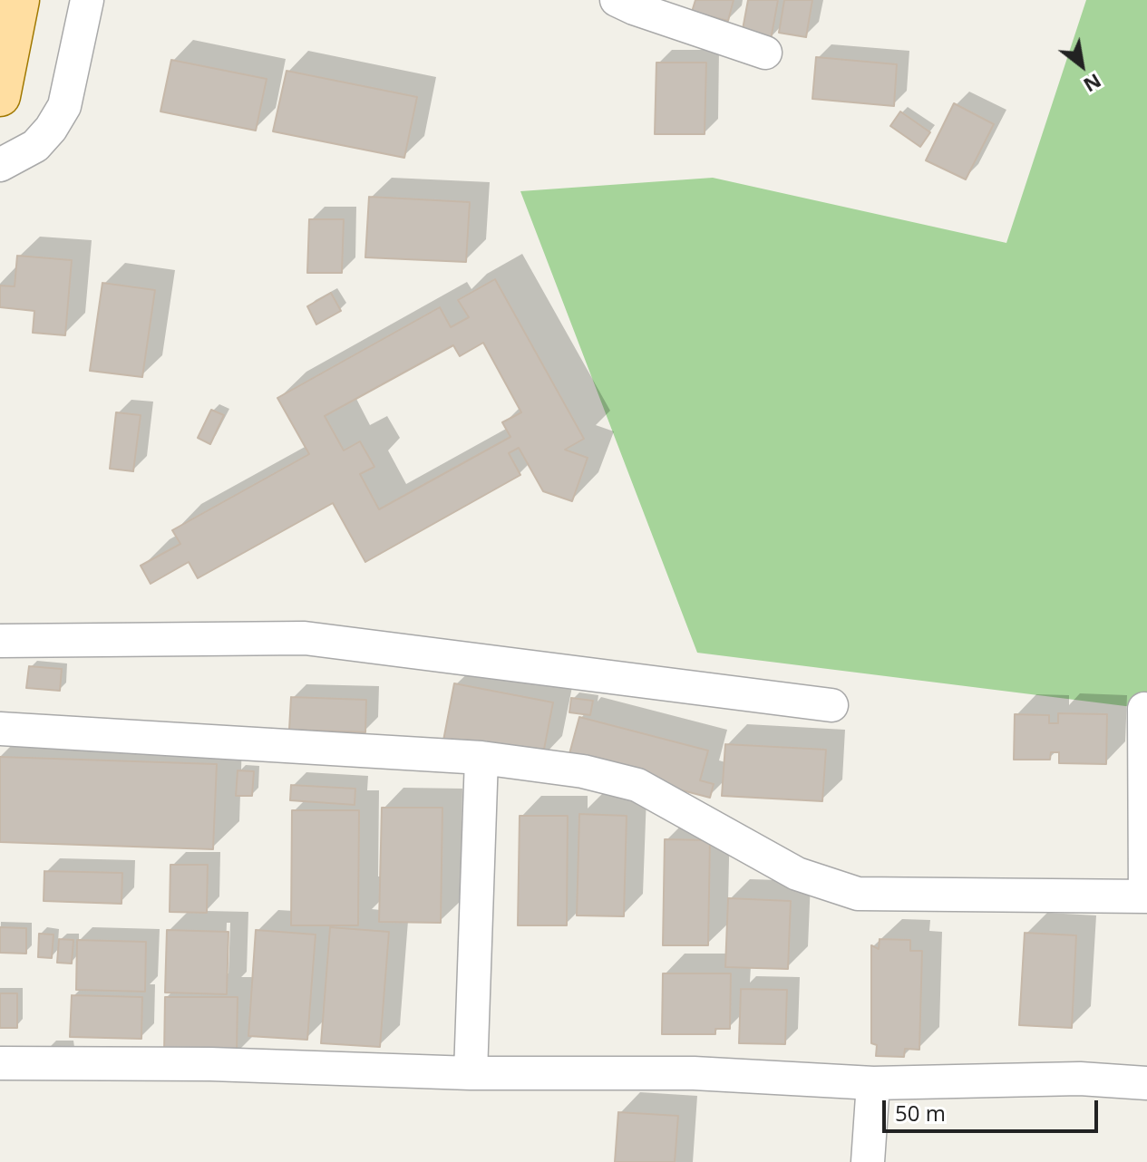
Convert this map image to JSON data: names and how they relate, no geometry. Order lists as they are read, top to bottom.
{
  "scale_bar": "50 m",
  "north": "bottom right"
}
